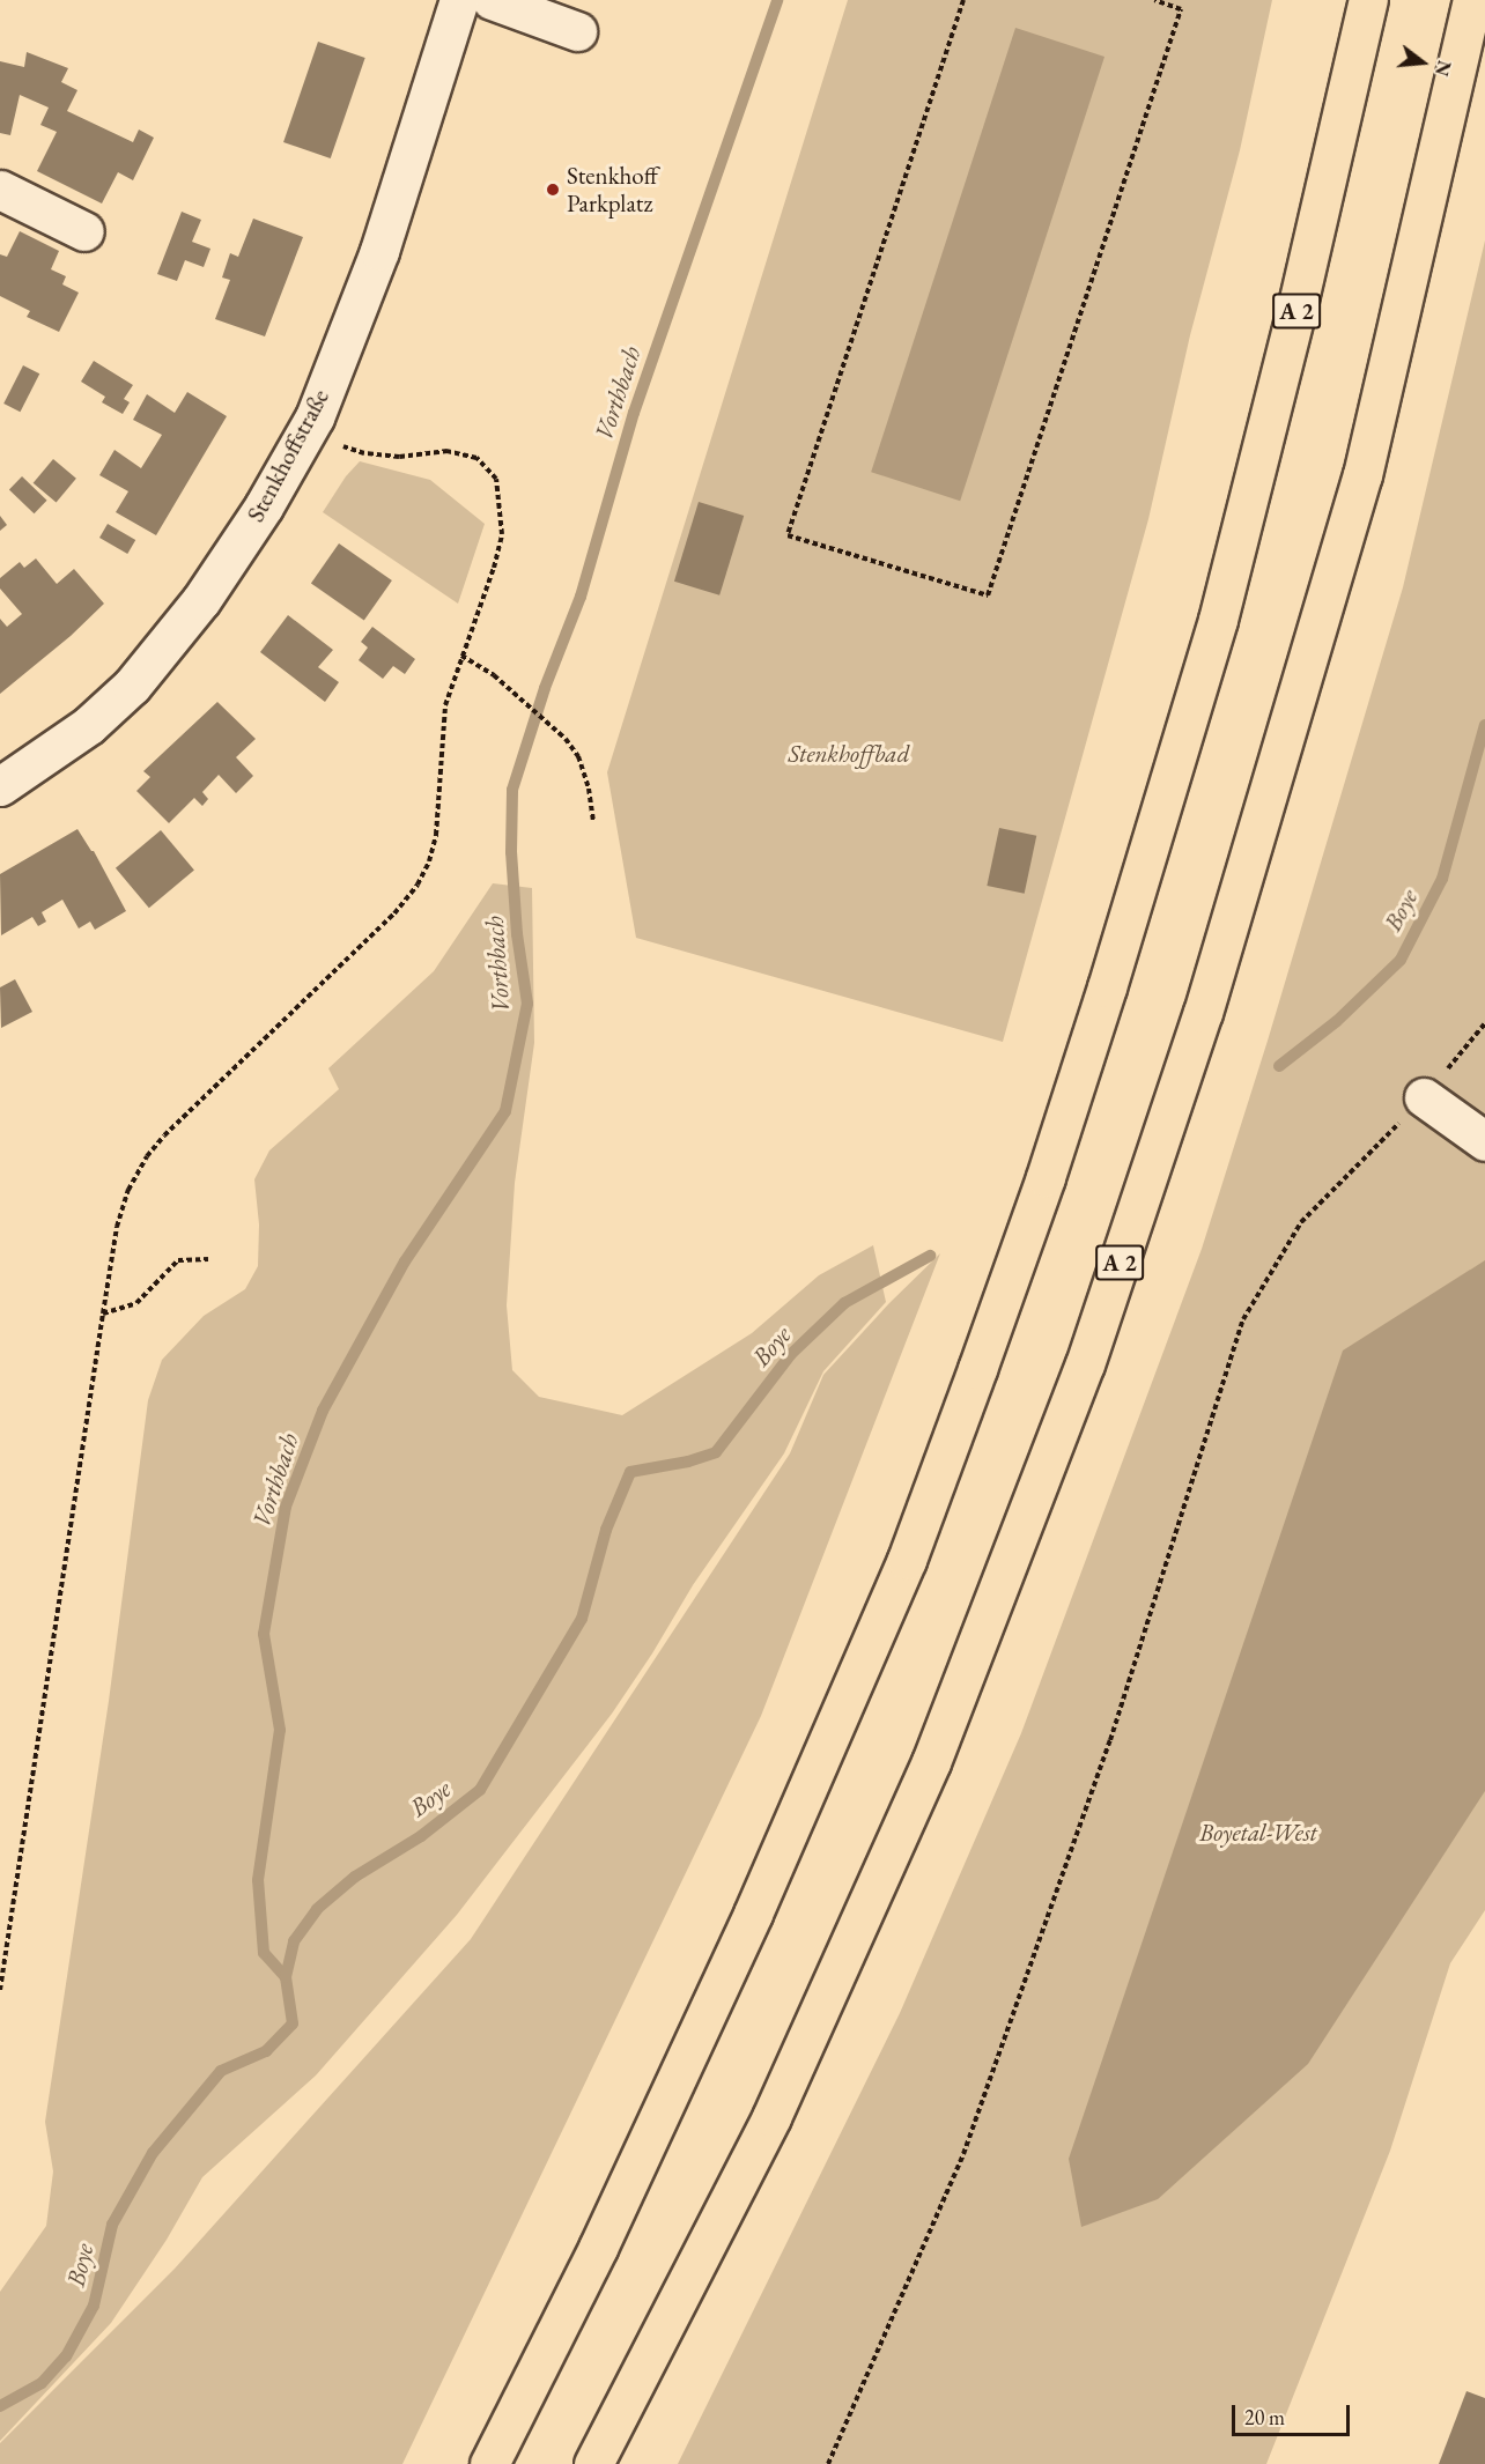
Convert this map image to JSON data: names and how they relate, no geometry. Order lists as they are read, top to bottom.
{
  "streets": {
    "highway": ["A 2"],
    "street": ["Stenkhoffstraße"]
  },
  "water": ["Vorthbach", "Boye"],
  "parks": ["Stenkhoffbad", "Boyetal-West"],
  "places": ["Stenkhoff Parkplatz"],
  "scale_bar": "20 m",
  "north": "right"
}
